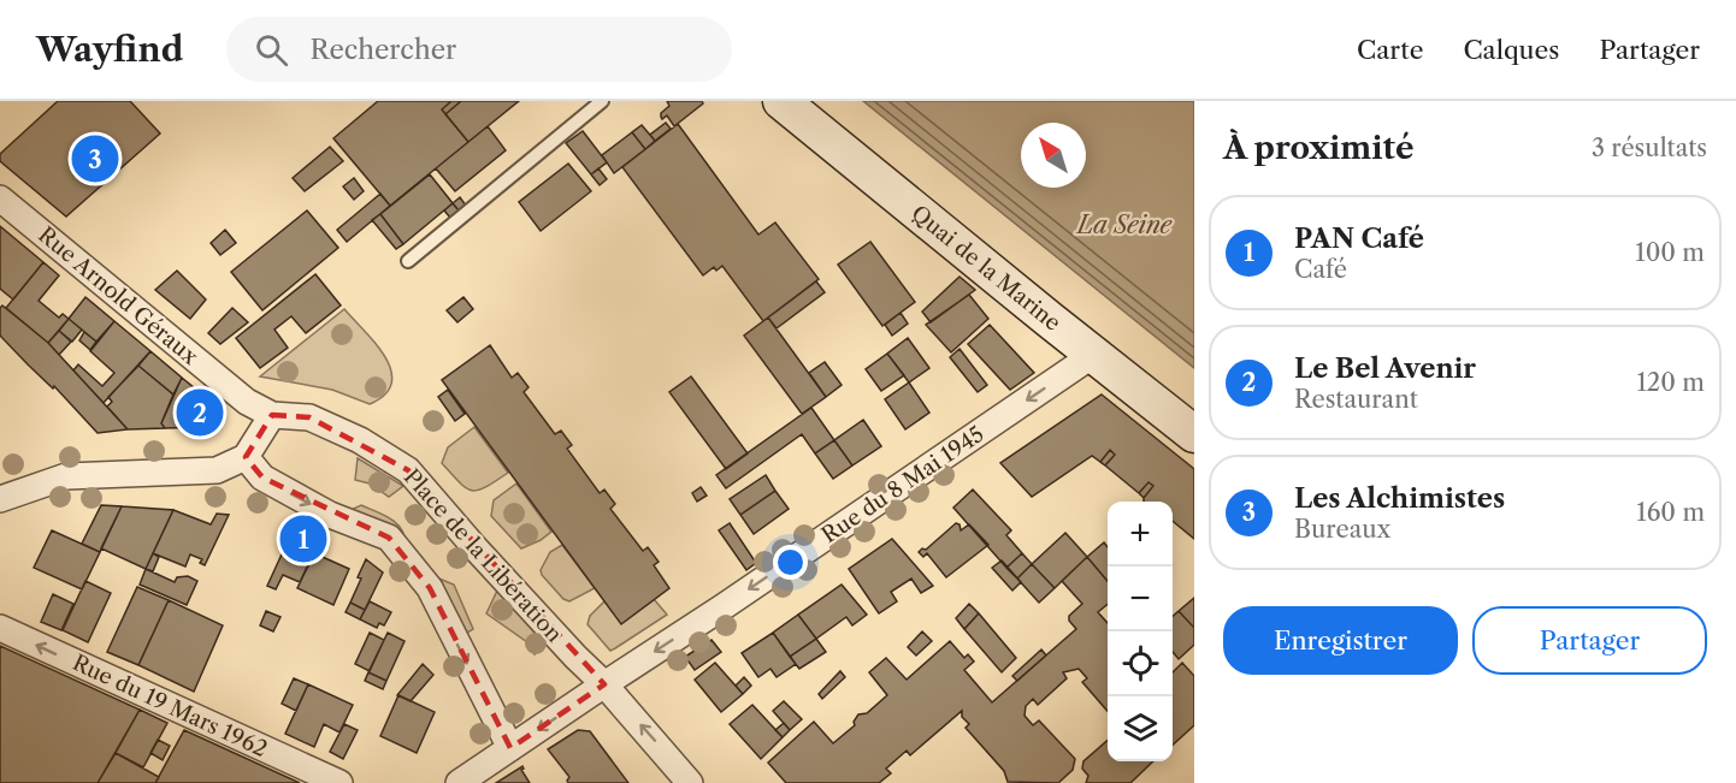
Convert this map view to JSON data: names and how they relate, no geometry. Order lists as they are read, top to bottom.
{
  "streets": {
    "street": [
      "Quai de la Marine",
      "Rue Arnold Géraux",
      "Rue du 8 Mai 1945",
      "Place de la Libération",
      "Rue du 19 Mars 1962"
    ]
  },
  "crossings": [
    ["Quai de la Marine", "Rue du 8 Mai 1945"],
    ["Rue Arnold Géraux", "Place de la Libération"],
    ["Rue du 8 Mai 1945", "Place de la Libération"]
  ],
  "one_way": ["Rue du 8 Mai 1945", "Rue du 19 Mars 1962"],
  "water": ["La Seine"],
  "north": "top left",
  "page": {
    "header": "Wayfind",
    "search": "Rechercher",
    "nav": ["Carte", "Calques", "Partager"],
    "heading": ["À proximité", "3 résultats"],
    "pins": ["3", "2", "1"],
    "list": [
      {
        "mark": "1",
        "name": "PAN Café",
        "note": "Café",
        "value": "100 m"
      },
      {
        "mark": "2",
        "name": "Le Bel Avenir",
        "note": "Restaurant",
        "value": "120 m"
      },
      {
        "mark": "3",
        "name": "Les Alchimistes",
        "note": "Bureaux",
        "value": "160 m"
      }
    ],
    "map_buttons": ["+", "−"],
    "buttons": ["Enregistrer", "Partager"]
  }
}
